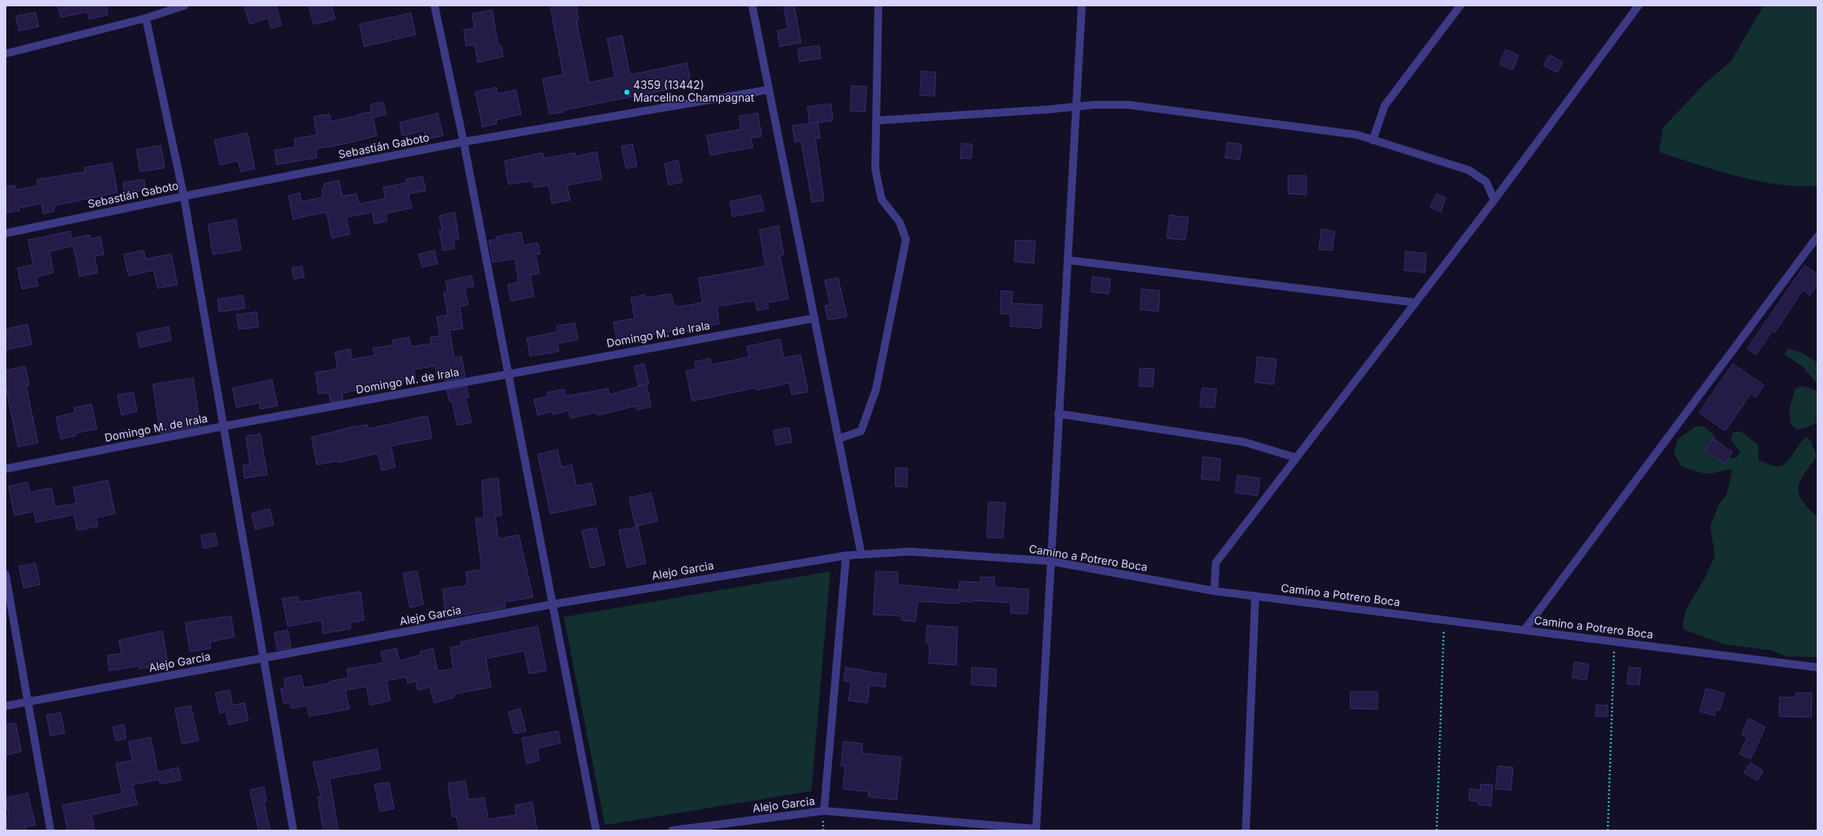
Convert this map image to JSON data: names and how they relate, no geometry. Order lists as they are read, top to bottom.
{
  "streets": {
    "street": [
      "Sebastián Gaboto",
      "Domingo M. de Irala",
      "Camino a Potrero Boca",
      "Alejo Garcia"
    ]
  },
  "crossings": [
    ["Camino a Potrero Boca", "Alejo Garcia"]
  ],
  "places": ["4359 (13442) Marcelino Champagnat"]
}
